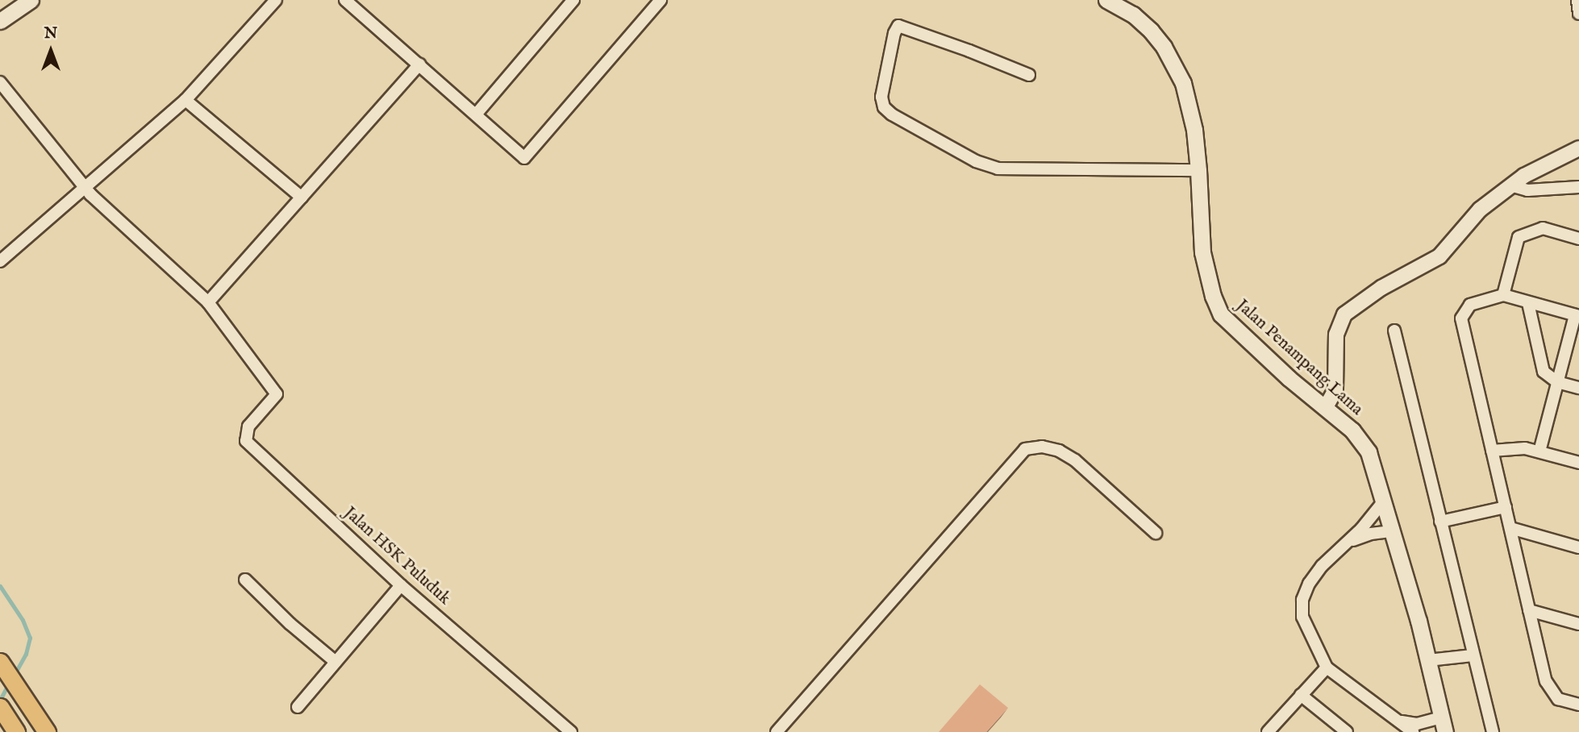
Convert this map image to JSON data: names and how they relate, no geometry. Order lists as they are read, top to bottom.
{
  "streets": {
    "main road": ["Jalan Penampang Lama"],
    "street": ["Jalan HSK Puluduk"]
  },
  "north": "top"
}
